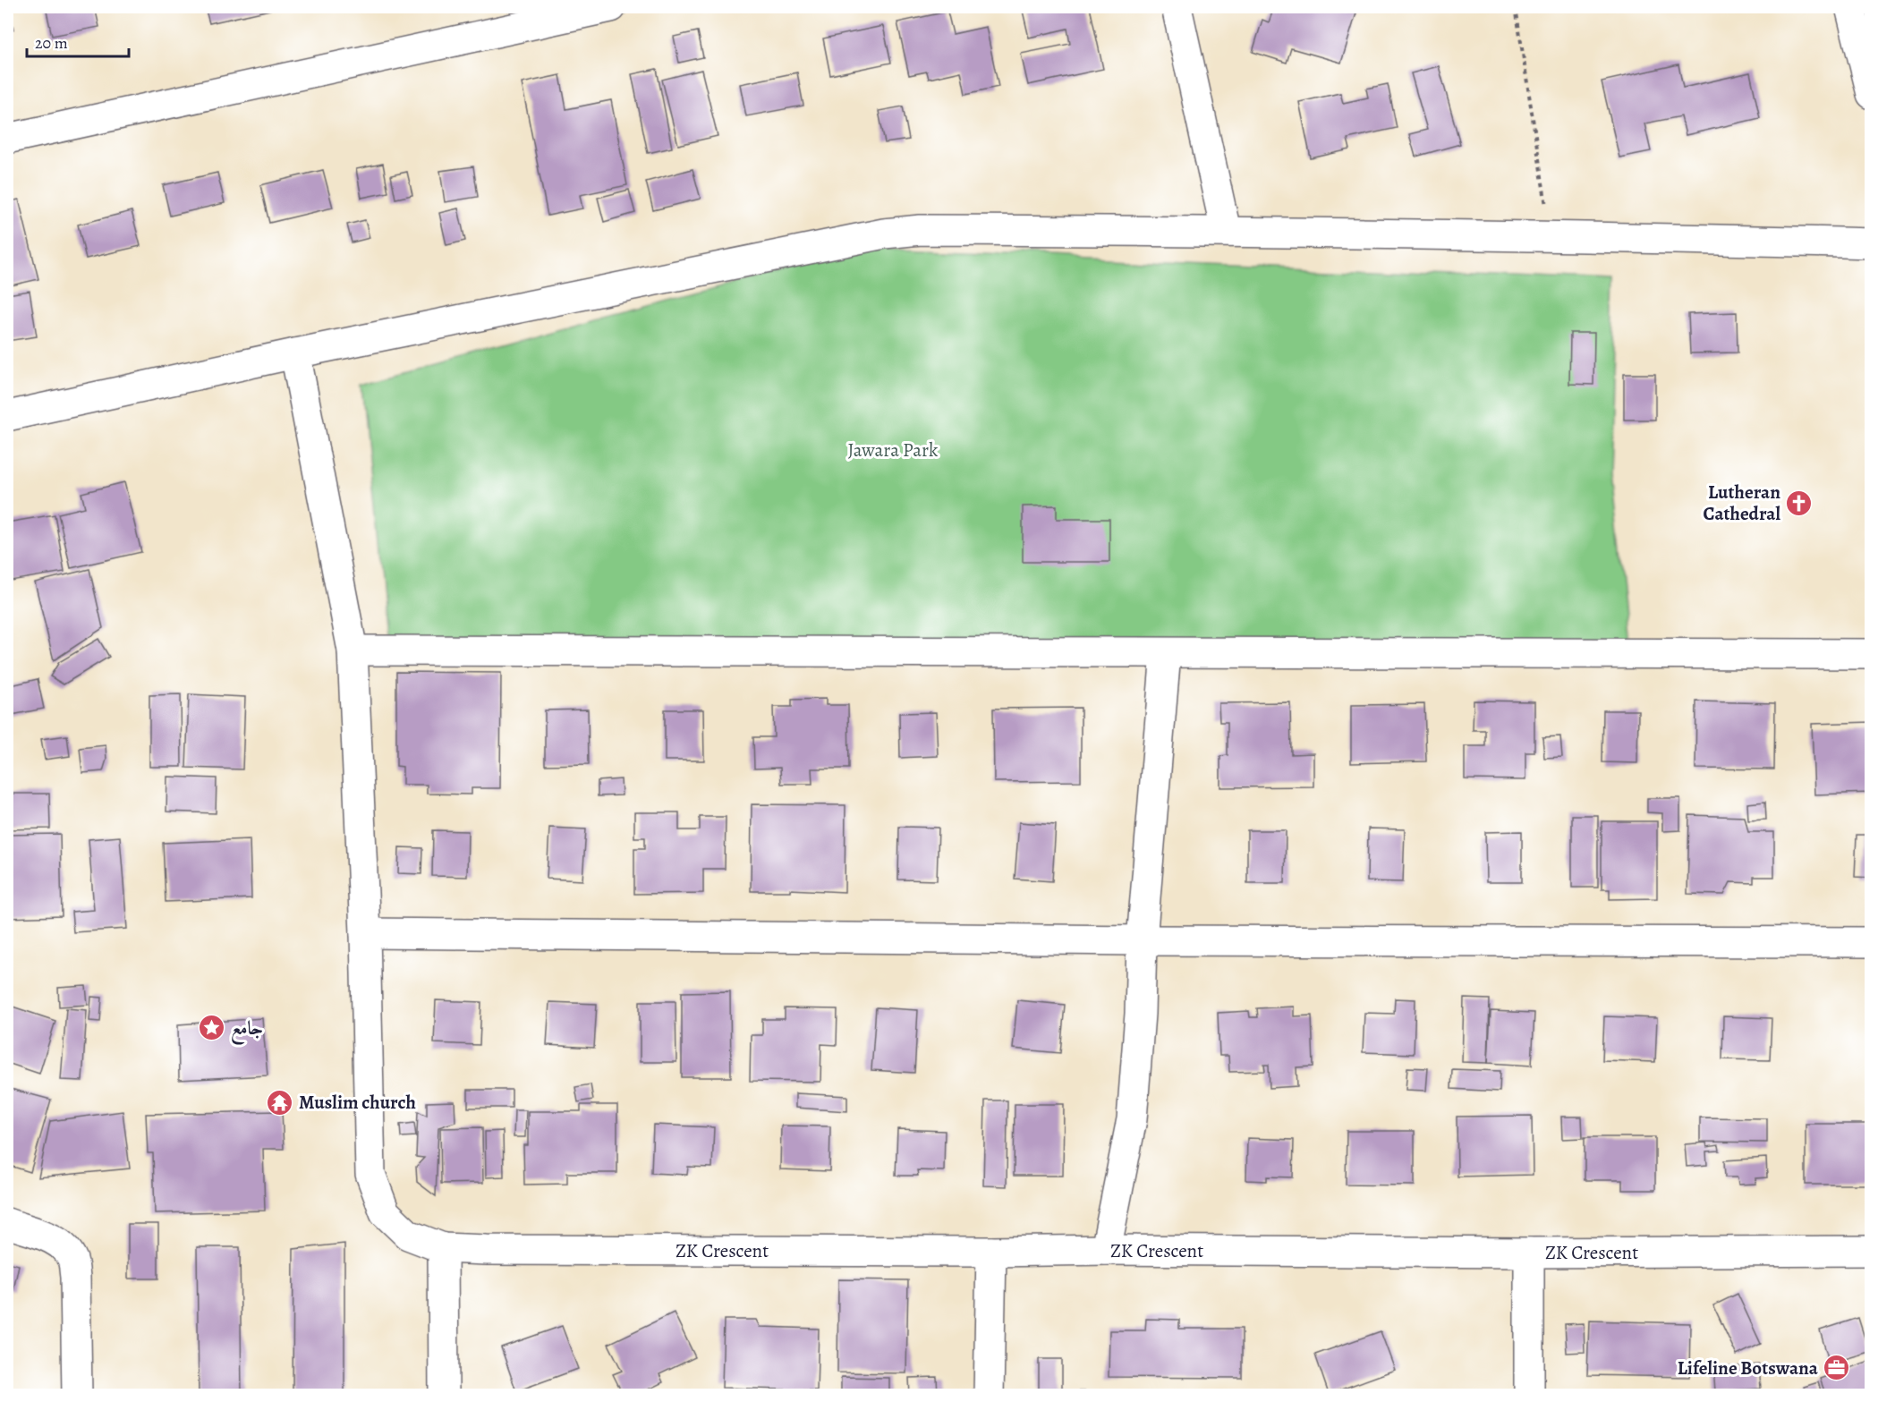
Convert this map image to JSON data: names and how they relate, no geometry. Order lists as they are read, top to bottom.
{
  "streets": {
    "street": ["ZK Crescent"]
  },
  "parks": ["Jawara Park"],
  "places": {
    "church": ["Lutheran Cathedral"],
    "place": ["جامع"],
    "temple": ["Muslim church"],
    "office": ["Lifeline Botswana"]
  },
  "scale_bar": "20 m"
}
